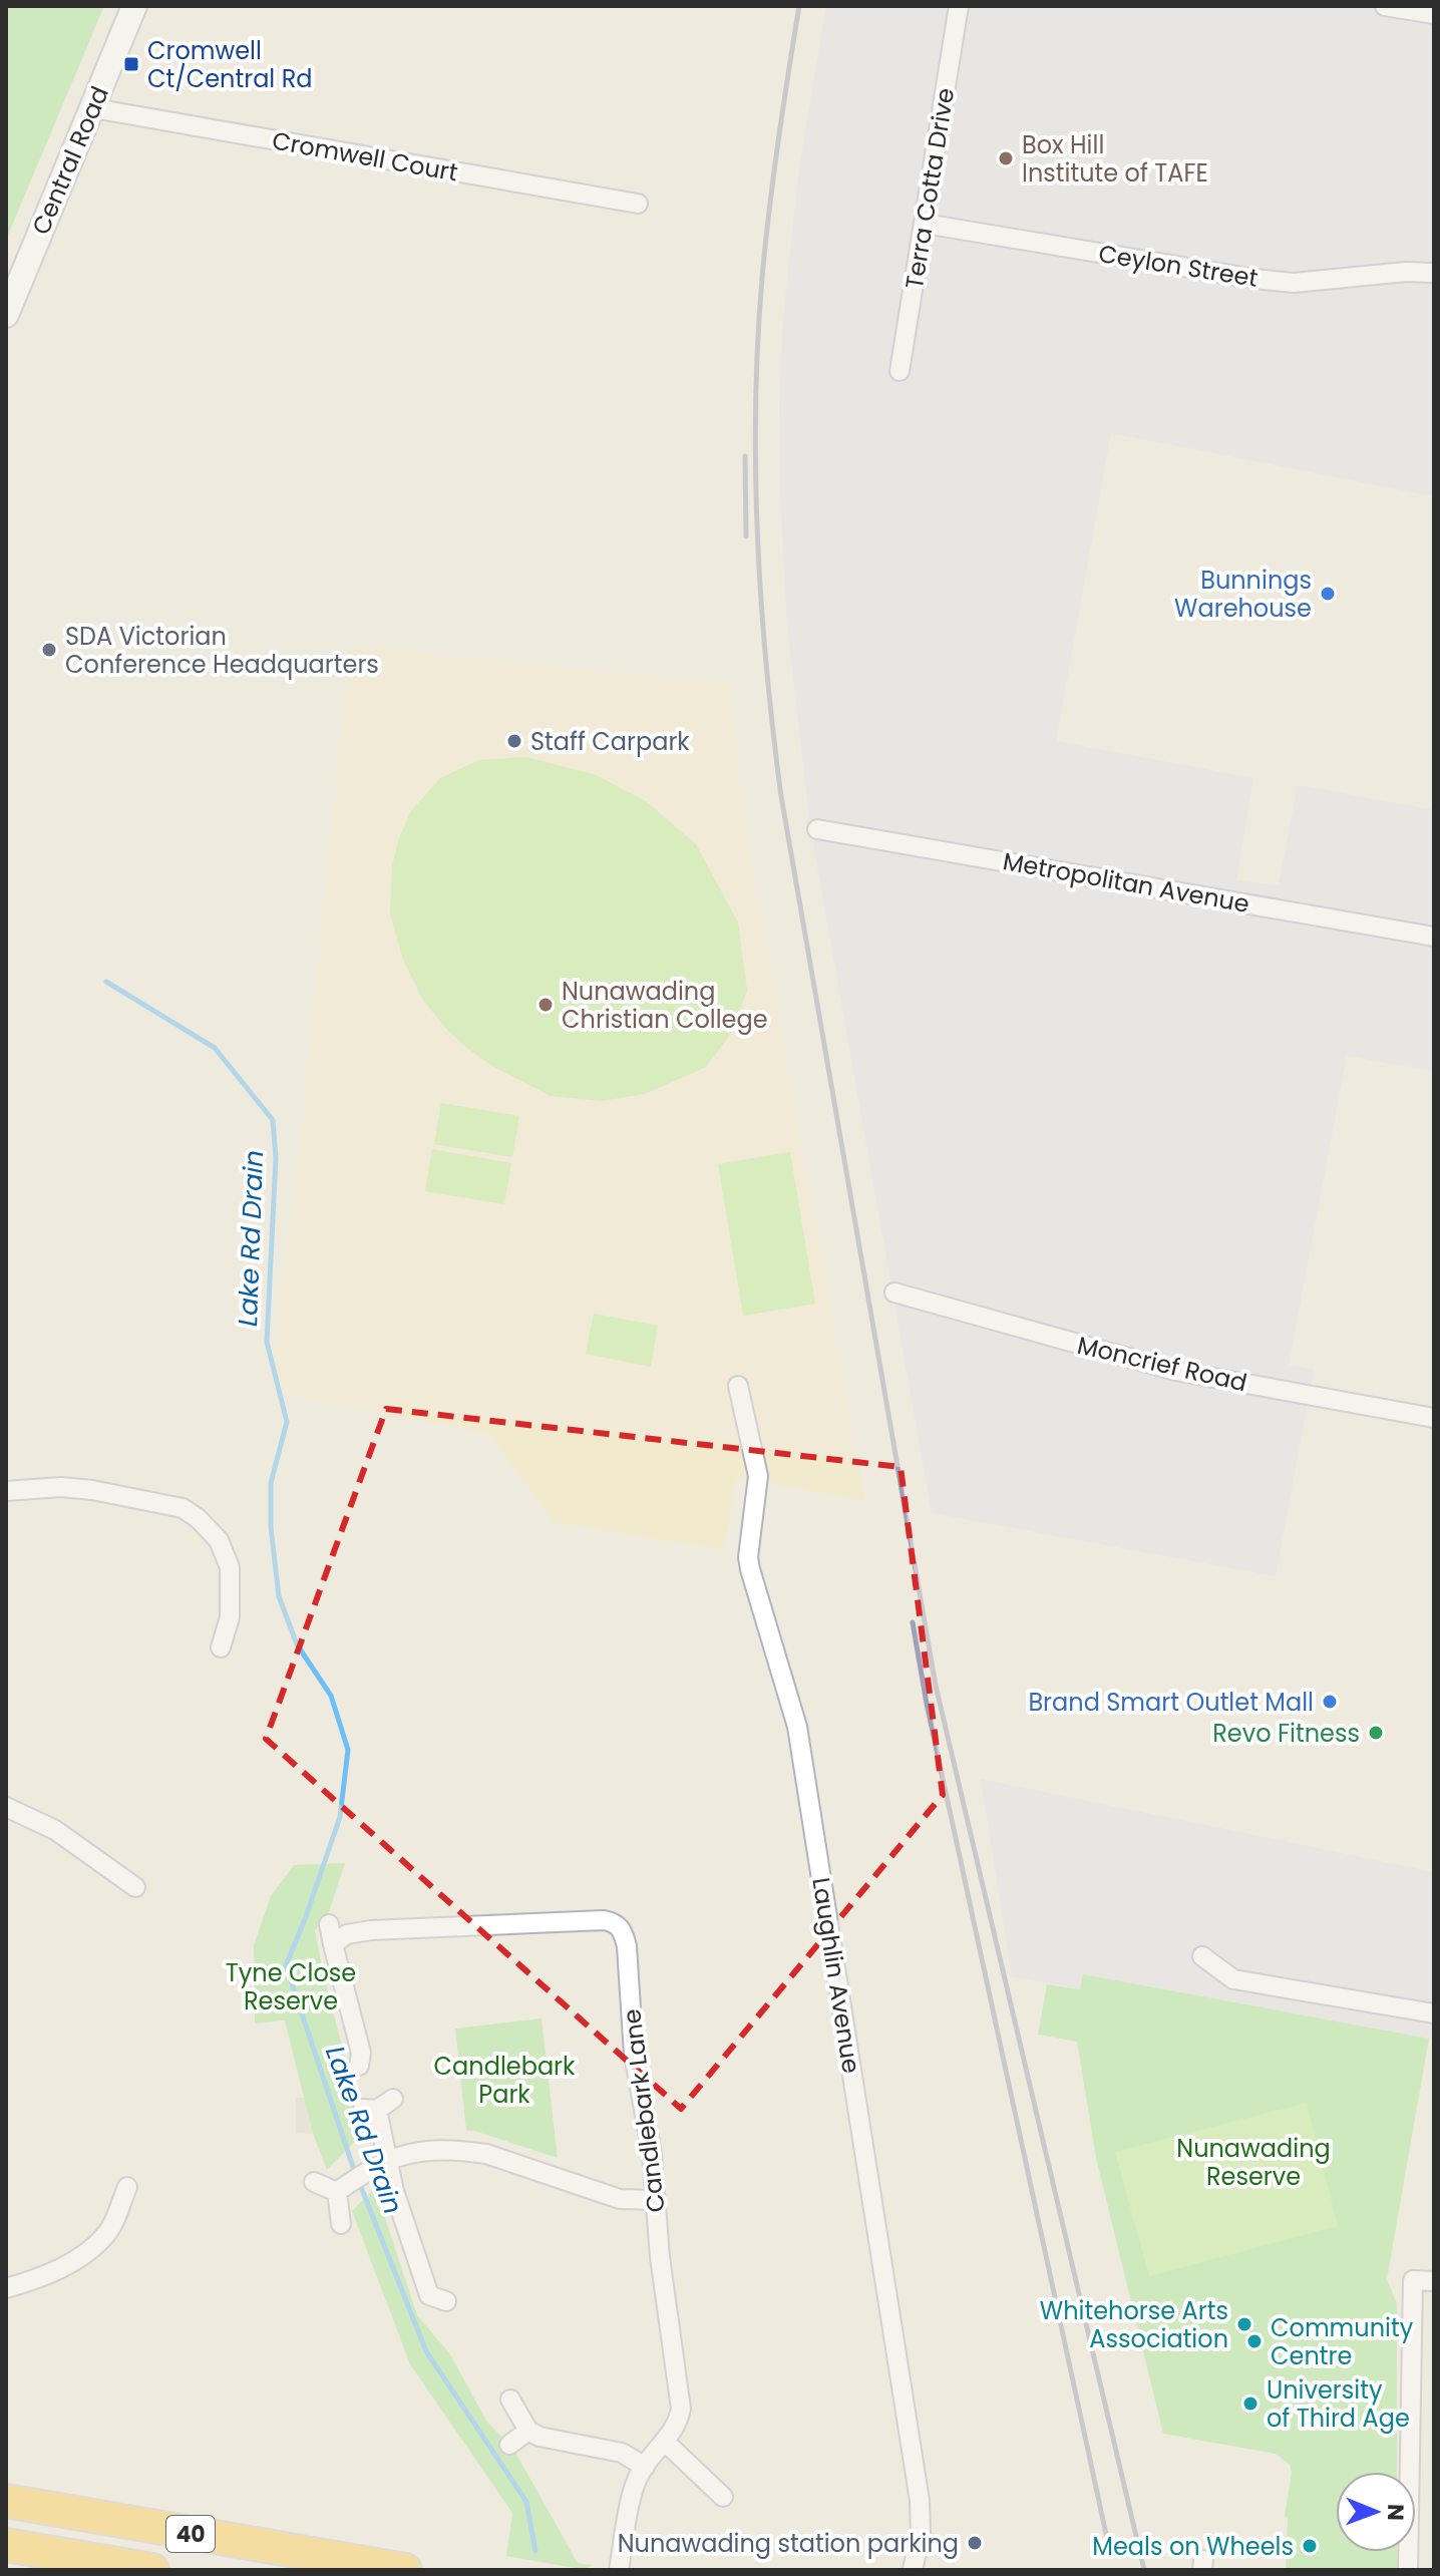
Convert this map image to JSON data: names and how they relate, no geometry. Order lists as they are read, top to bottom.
{
  "streets": {
    "highway": ["40"],
    "street": [
      "Cromwell Court",
      "Central Road",
      "Terra Cotta Drive",
      "Ceylon Street",
      "Metropolitan Avenue",
      "Moncrief Road",
      "Laughlin Avenue",
      "Candlebark Lane"
    ]
  },
  "crossings": [
    ["Cromwell Court", "Central Road"],
    ["Terra Cotta Drive", "Ceylon Street"]
  ],
  "water": ["Lake Rd Drain"],
  "parks": ["Tyne Close Reserve", "Candlebark Park", "Nunawading Reserve"],
  "places": {
    "transit": ["Cromwell Ct/Central Rd"],
    "other": [
      "Box Hill Institute of TAFE",
      "Bunnings Warehouse",
      "SDA Victorian Conference Headquarters",
      "Staff Carpark",
      "Nunawading Christian College",
      "Brand Smart Outlet Mall",
      "Revo Fitness",
      "Whitehorse Arts Association",
      "Community Centre",
      "University of Third Age",
      "Nunawading station parking",
      "Meals on Wheels"
    ]
  },
  "north": "right"
}
